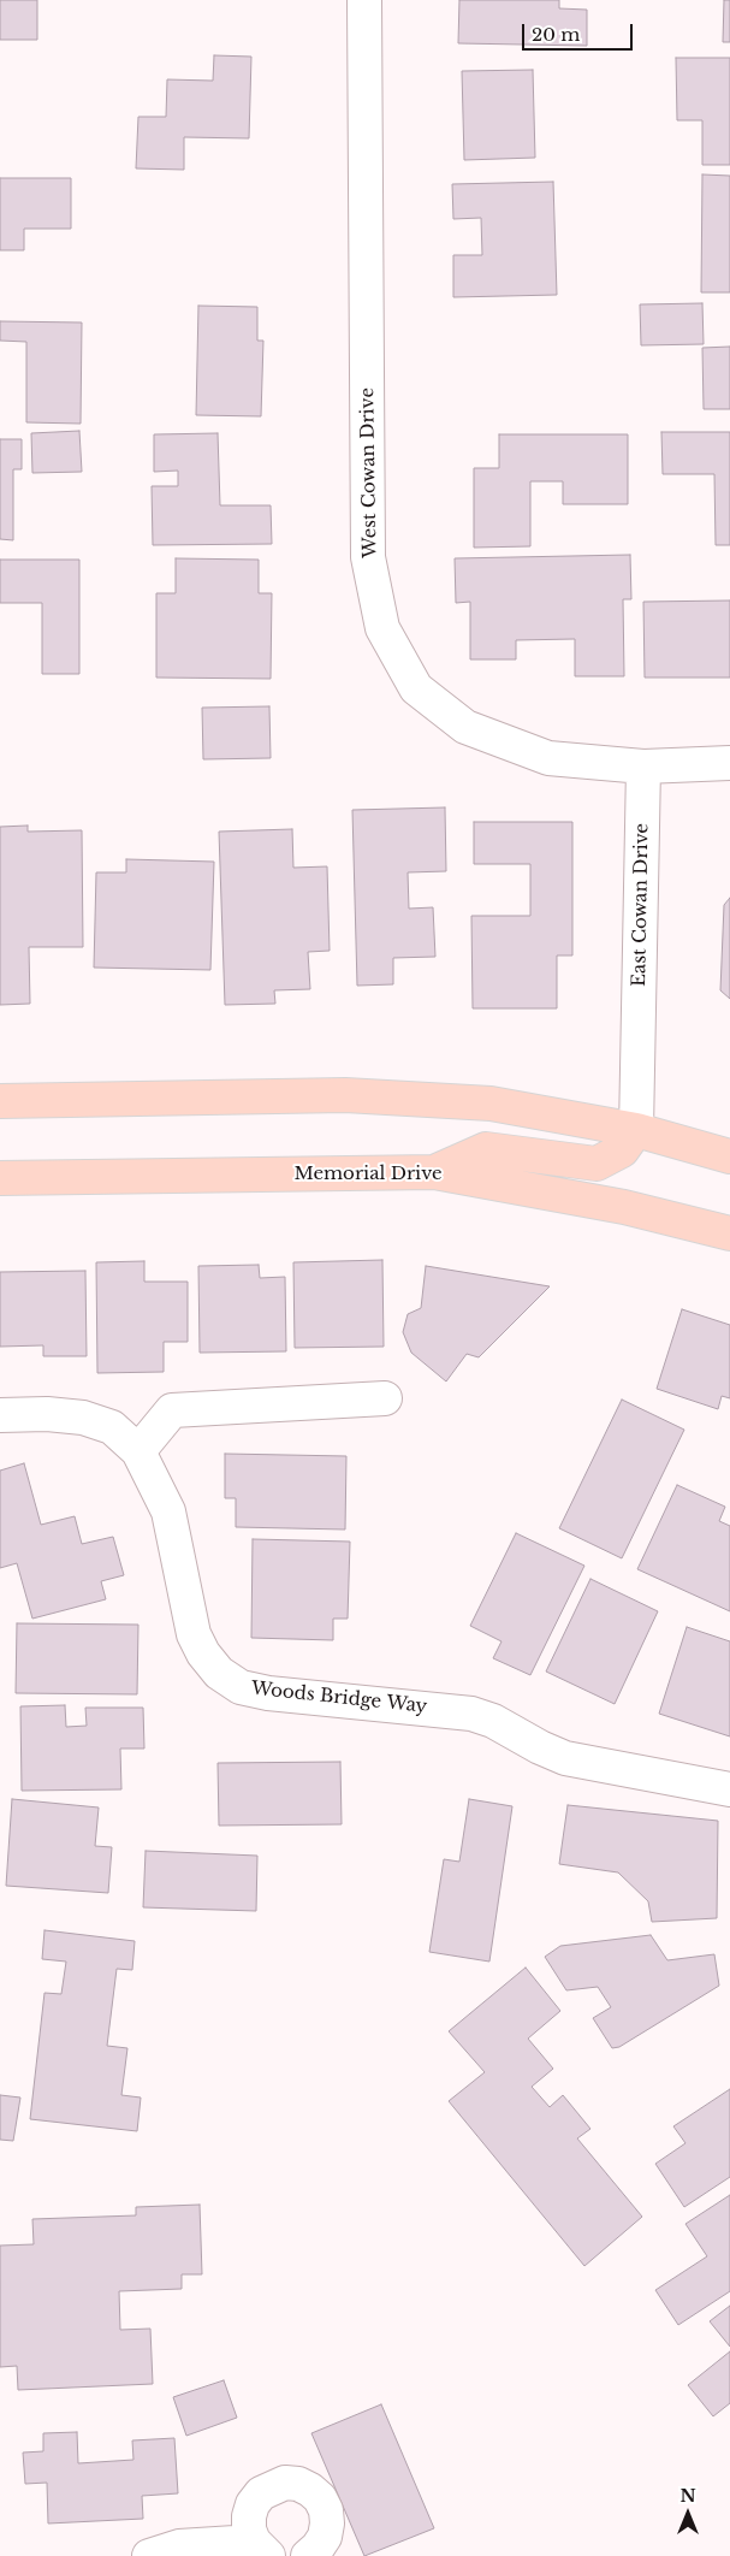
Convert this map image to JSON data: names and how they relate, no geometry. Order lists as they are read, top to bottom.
{
  "streets": {
    "main road": ["Memorial Drive"],
    "street": ["West Cowan Drive", "East Cowan Drive", "Woods Bridge Way"]
  },
  "crossings": [
    ["West Cowan Drive", "East Cowan Drive"]
  ],
  "scale_bar": "20 m",
  "north": "top"
}
